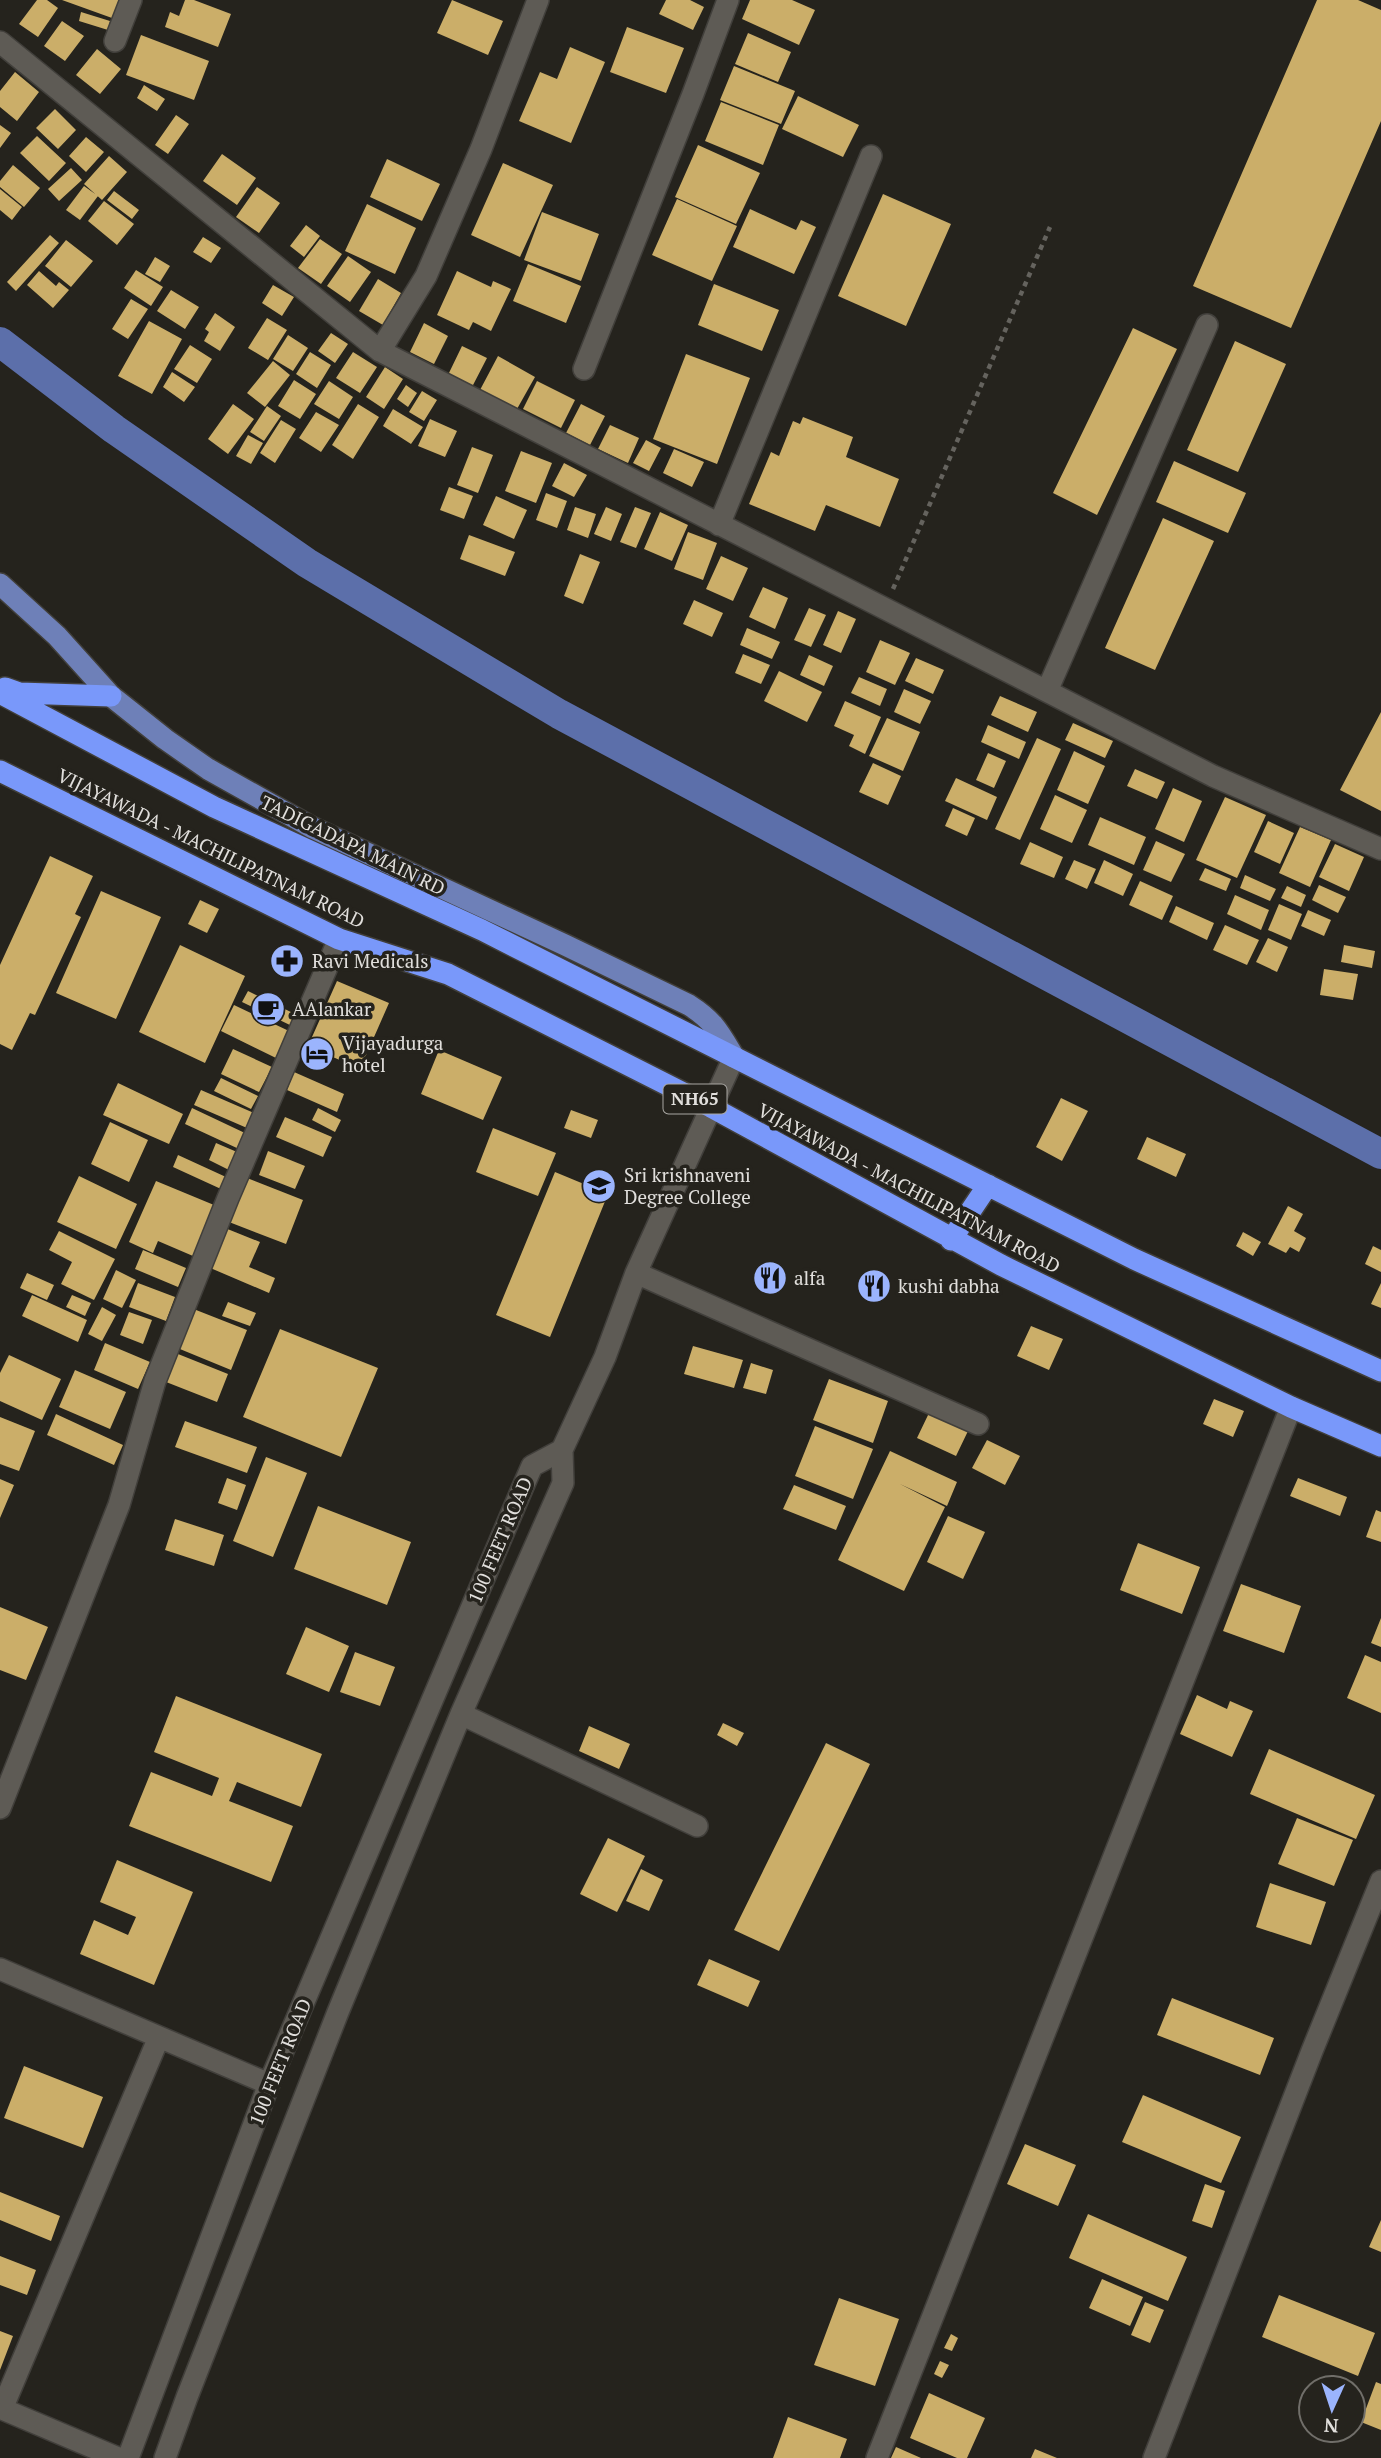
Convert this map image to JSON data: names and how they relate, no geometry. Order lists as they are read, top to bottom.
{
  "streets": {
    "highway": ["VIJAYAWADA - MACHILIPATNAM ROAD", "NH65"],
    "main road": ["TADIGADAPA MAIN RD"],
    "street": ["100 FEET ROAD"]
  },
  "crossings": [
    ["TADIGADAPA MAIN RD", "VIJAYAWADA - MACHILIPATNAM ROAD"]
  ],
  "places": {
    "pharmacy": ["Ravi Medicals"],
    "cafe": ["AAlankar"],
    "hotel": ["Vijayadurga hotel"],
    "school or university": ["Sri krishnaveni Degree College"],
    "restaurant": ["alfa", "kushi dabha"]
  },
  "north": "bottom"
}
